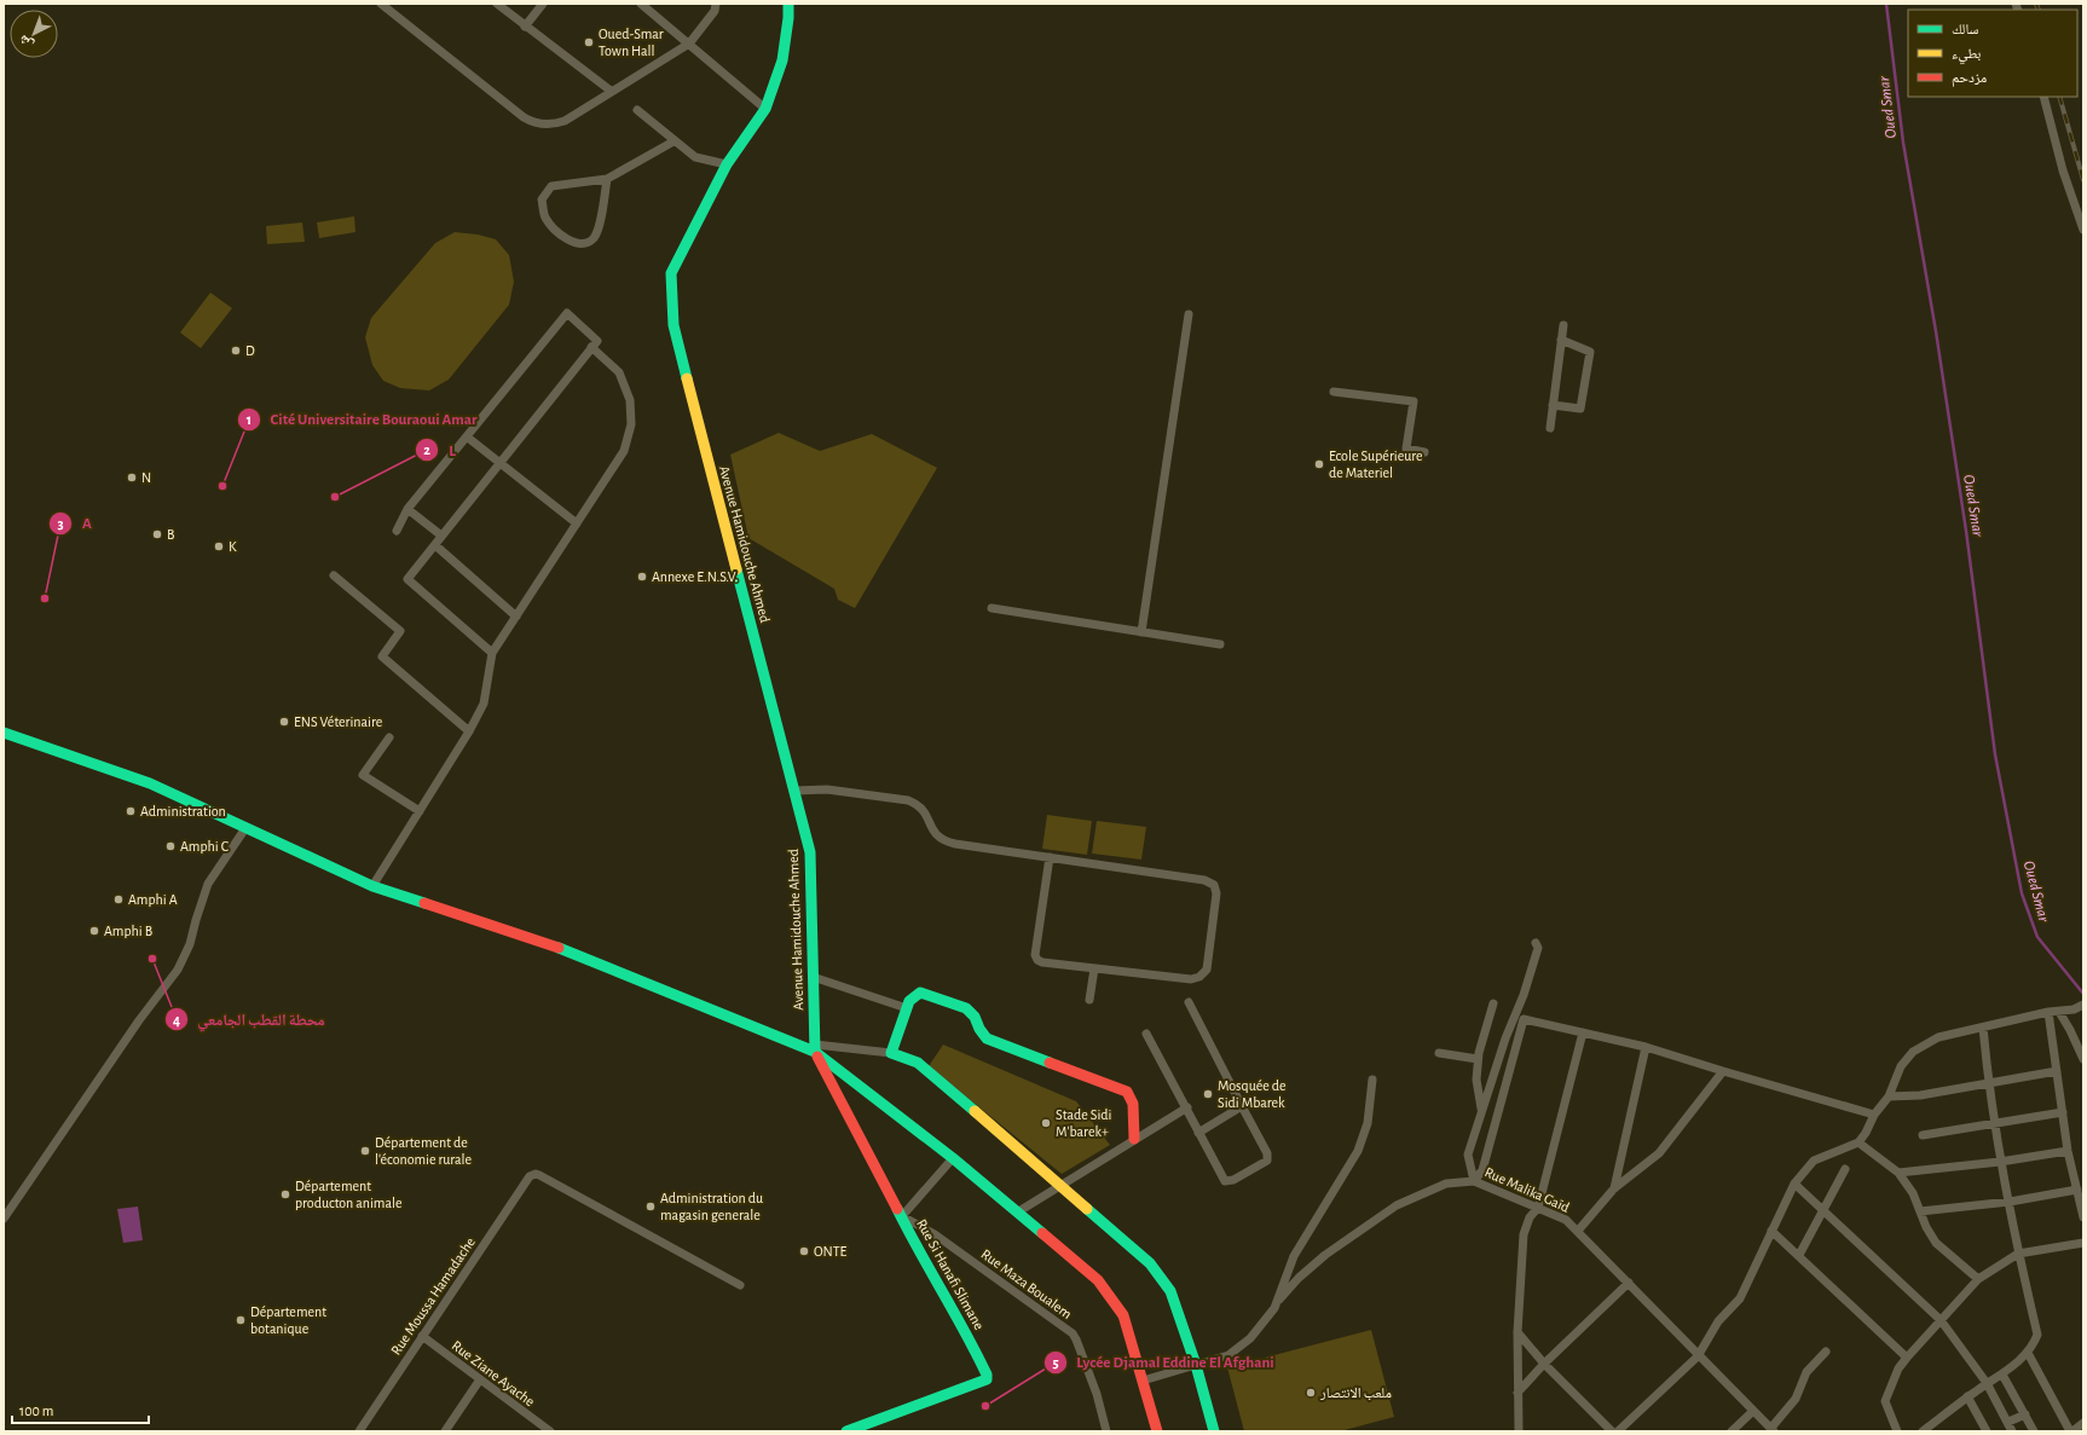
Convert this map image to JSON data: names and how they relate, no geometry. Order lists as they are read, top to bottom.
{
  "streets": {
    "street": [
      "Avenue Hamidouche Ahmed",
      "Rue Malika Gaïd",
      "Rue Si Hanafi Slimane",
      "Rue Maza Boualem",
      "Rue Moussa Hamadache",
      "Rue Ziane Ayache"
    ]
  },
  "crossings": [
    ["Avenue Hamidouche Ahmed", "Rue Si Hanafi Slimane"],
    ["Rue Si Hanafi Slimane", "Rue Maza Boualem"],
    ["Rue Moussa Hamadache", "Rue Ziane Ayache"]
  ],
  "water": ["Oued Smar"],
  "places": [
    "Oued-Smar Town Hall",
    "D",
    "Ecole Supérieure de Materiel",
    "N",
    "Cité Universitaire Bouraoui Amar",
    "L",
    "B",
    "K",
    "Annexe E.N.S.V.",
    "A",
    "ENS Véterinaire",
    "Administration",
    "Amphi C",
    "Amphi A",
    "Amphi B",
    "محطة القطب الجامعي",
    "Mosquée de Sidi Mbarek",
    "Stade Sidi M'barek+",
    "Département de l'économie rurale",
    "Département producton animale",
    "Administration du magasin generale",
    "ONTE",
    "Département botanique",
    "ملعب الانتصار",
    "Lycée Djamal Eddine El Afghani"
  ],
  "legend": ["سالك", "بطيء", "مزدحم"],
  "scale_bar": "100 m",
  "north": "bottom left"
}
